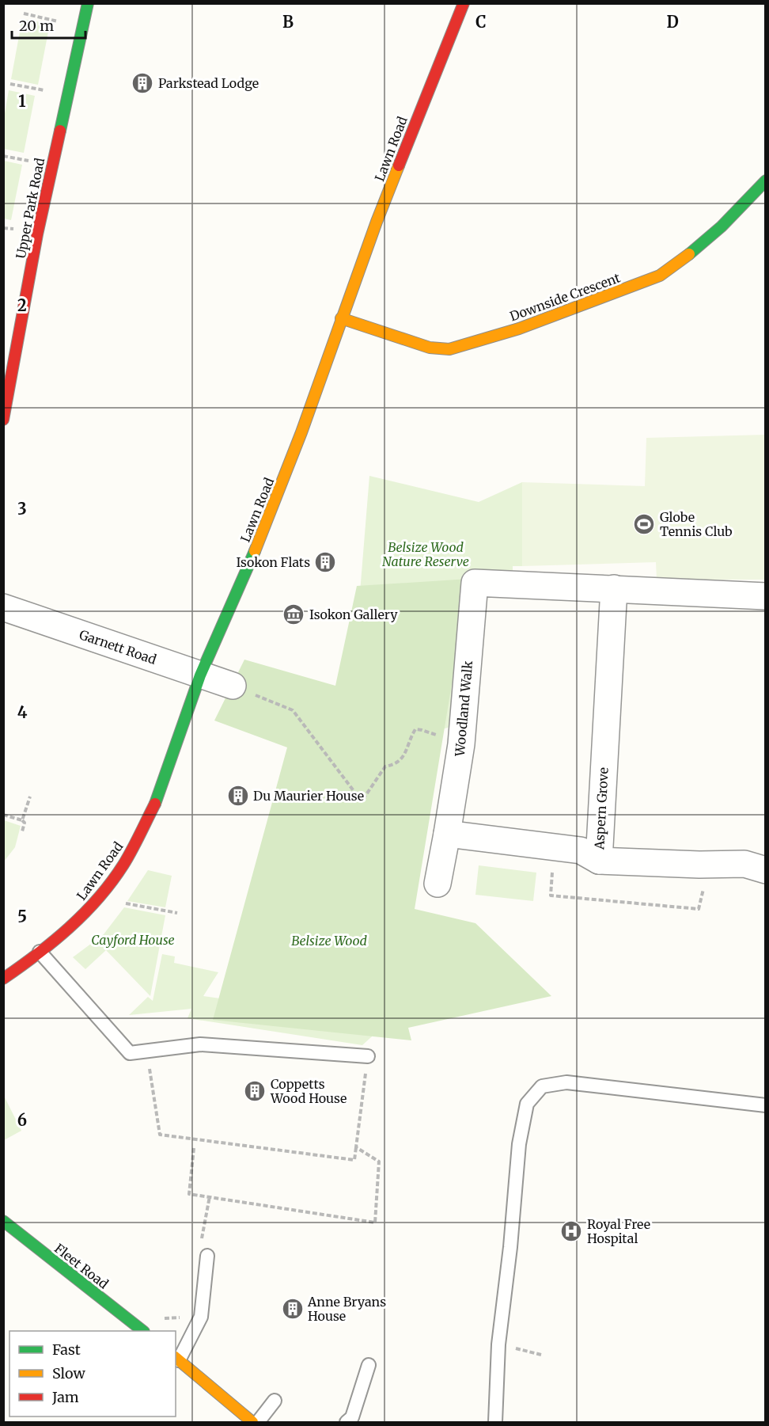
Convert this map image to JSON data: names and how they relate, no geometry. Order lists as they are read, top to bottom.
{
  "streets": {
    "street": [
      "Lawn Road",
      "Upper Park Road",
      "Downside Crescent",
      "Garnett Road",
      "Woodland Walk",
      "Aspern Grove",
      "Fleet Road"
    ]
  },
  "crossings": [
    ["Lawn Road", "Downside Crescent"],
    ["Lawn Road", "Garnett Road"],
    ["Woodland Walk", "Aspern Grove"]
  ],
  "parks": ["Belsize Wood Nature Reserve", "Cayford House", "Belsize Wood"],
  "places": {
    "building": [
      "Parkstead Lodge",
      "Isokon Flats",
      "Du Maurier House",
      "Coppetts Wood House",
      "Anne Bryans House"
    ],
    "sports": ["Globe Tennis Club"],
    "museum": ["Isokon Gallery"],
    "hospital": ["Royal Free Hospital"]
  },
  "legend": ["Fast", "Slow", "Jam"],
  "scale_bar": "20 m",
  "grid": {
    "columns": ["B", "C", "D"],
    "rows": [
      "1",
      "2",
      "3",
      "4",
      "5",
      "6"
    ]
  }
}
